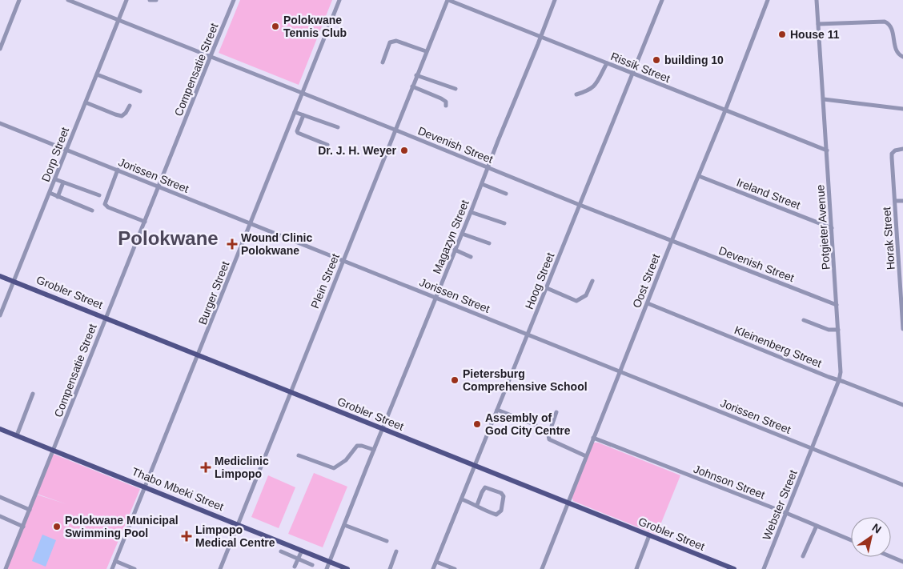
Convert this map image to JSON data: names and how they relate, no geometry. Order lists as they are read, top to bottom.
{
  "streets": {
    "main road": ["Grobler Street", "Thabo Mbeki Street"],
    "street": [
      "Rissik Street",
      "Compensatie Street",
      "Devenish Street",
      "Dorp Street",
      "Jorissen Street",
      "Ireland Street",
      "Potgieter Avenue",
      "Magazyn Street",
      "Horak Street",
      "Plein Street",
      "Hoog Street",
      "Oost Street",
      "Burger Street",
      "Kleinenberg Street",
      "Johnson Street",
      "Webster Street"
    ]
  },
  "crossings": [
    ["Rissik Street", "Potgieter Avenue"],
    ["Rissik Street", "Magazyn Street"],
    ["Rissik Street", "Plein Street"],
    ["Rissik Street", "Hoog Street"],
    ["Rissik Street", "Oost Street"],
    ["Compensatie Street", "Devenish Street"],
    ["Compensatie Street", "Jorissen Street"],
    ["Compensatie Street", "Grobler Street"],
    ["Compensatie Street", "Thabo Mbeki Street"],
    ["Devenish Street", "Dorp Street"],
    ["Devenish Street", "Potgieter Avenue"],
    ["Devenish Street", "Magazyn Street"],
    ["Devenish Street", "Plein Street"],
    ["Devenish Street", "Hoog Street"],
    ["Devenish Street", "Oost Street"],
    ["Devenish Street", "Burger Street"],
    ["Dorp Street", "Jorissen Street"],
    ["Dorp Street", "Grobler Street"],
    ["Jorissen Street", "Potgieter Avenue"],
    ["Jorissen Street", "Magazyn Street"],
    ["Jorissen Street", "Plein Street"],
    ["Jorissen Street", "Hoog Street"],
    ["Jorissen Street", "Oost Street"],
    ["Jorissen Street", "Burger Street"],
    ["Jorissen Street", "Webster Street"],
    ["Ireland Street", "Potgieter Avenue"],
    ["Ireland Street", "Oost Street"],
    ["Potgieter Avenue", "Kleinenberg Street"],
    ["Potgieter Avenue", "Webster Street"],
    ["Magazyn Street", "Grobler Street"],
    ["Magazyn Street", "Thabo Mbeki Street"],
    ["Plein Street", "Grobler Street"],
    ["Plein Street", "Thabo Mbeki Street"],
    ["Hoog Street", "Grobler Street"],
    ["Oost Street", "Grobler Street"],
    ["Oost Street", "Kleinenberg Street"],
    ["Oost Street", "Johnson Street"],
    ["Grobler Street", "Burger Street"],
    ["Burger Street", "Thabo Mbeki Street"],
    ["Johnson Street", "Webster Street"]
  ],
  "districts": ["Polokwane"],
  "places": {
    "other": [
      "Polokwane Tennis Club",
      "House 11",
      "building 10",
      "Dr. J. H. Weyer",
      "Pietersburg Comprehensive School",
      "Assembly of God City Centre",
      "Polokwane Municipal Swimming Pool"
    ],
    "health": ["Wound Clinic Polokwane", "Mediclinic Limpopo", "Limpopo Medical Centre"]
  },
  "north": "top right"
}
